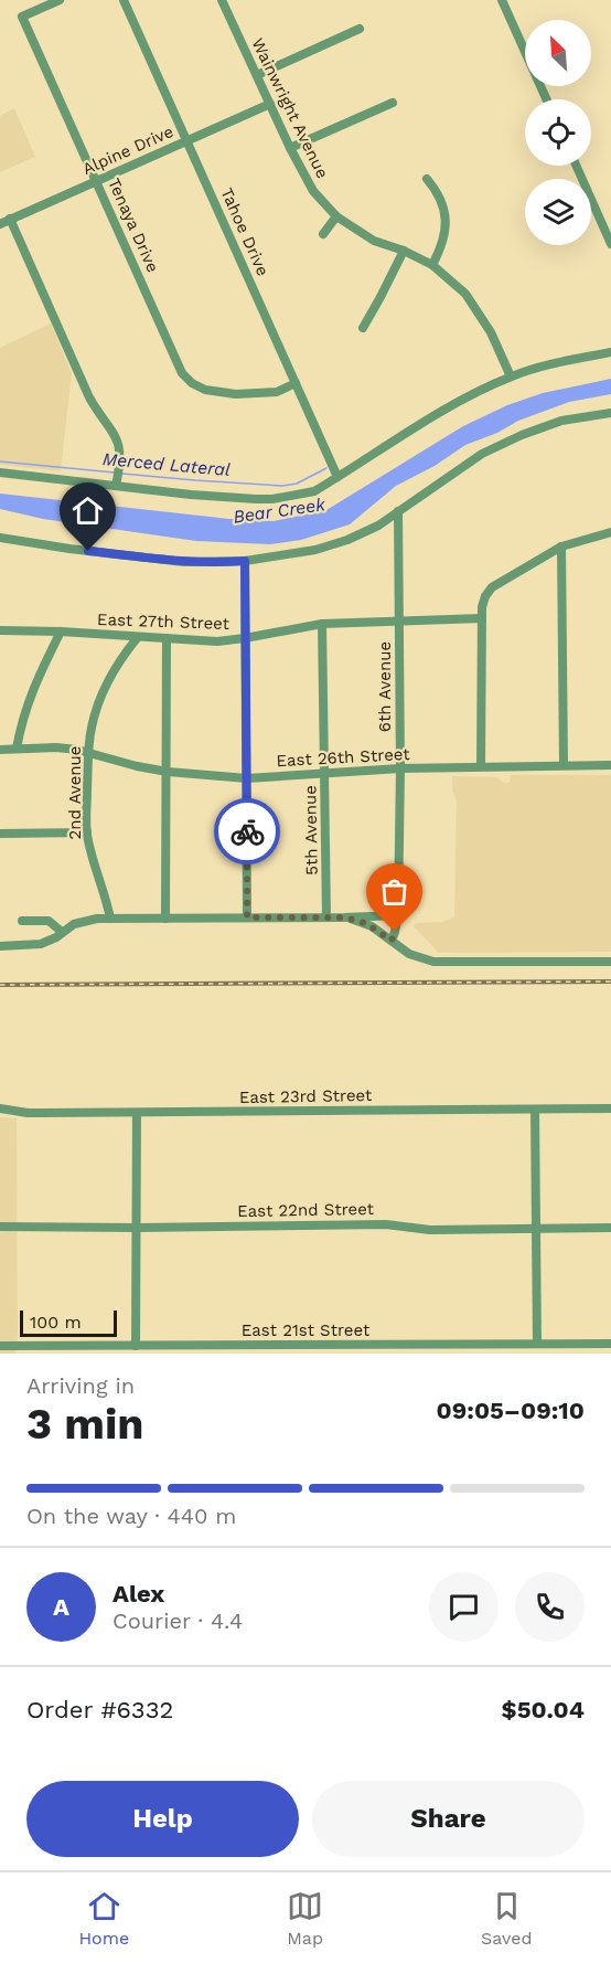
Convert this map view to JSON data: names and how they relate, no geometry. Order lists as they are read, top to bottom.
{
  "streets": {
    "street": [
      "Wainwright Avenue",
      "Alpine Drive",
      "Tenaya Drive",
      "Tahoe Drive",
      "East 27th Street",
      "6th Avenue",
      "East 26th Street",
      "2nd Avenue",
      "5th Avenue",
      "East 23rd Street",
      "East 22nd Street",
      "East 21st Street"
    ]
  },
  "crossings": [
    ["Wainwright Avenue", "Alpine Drive"],
    ["Alpine Drive", "Tenaya Drive"],
    ["Alpine Drive", "Tahoe Drive"],
    ["Tenaya Drive", "Tahoe Drive"],
    ["East 27th Street", "6th Avenue"],
    ["East 27th Street", "2nd Avenue"],
    ["East 27th Street", "5th Avenue"],
    ["6th Avenue", "East 26th Street"],
    ["East 26th Street", "2nd Avenue"],
    ["East 26th Street", "5th Avenue"]
  ],
  "water": ["Merced Lateral", "Bear Creek"],
  "scale_bar": "100 m",
  "north": "top left",
  "page": {
    "scale": "100 m",
    "heading": ["3 min", "Arriving in", "09:05–09:10"],
    "panel": [
      "Alex",
      "Courier · 4.4",
      "Order #6332",
      "$50.04"
    ],
    "bar": "On the way · 440 m",
    "round": "A",
    "buttons": ["Help", "Share"],
    "tabs": ["Home", "Map", "Saved"]
  }
}
